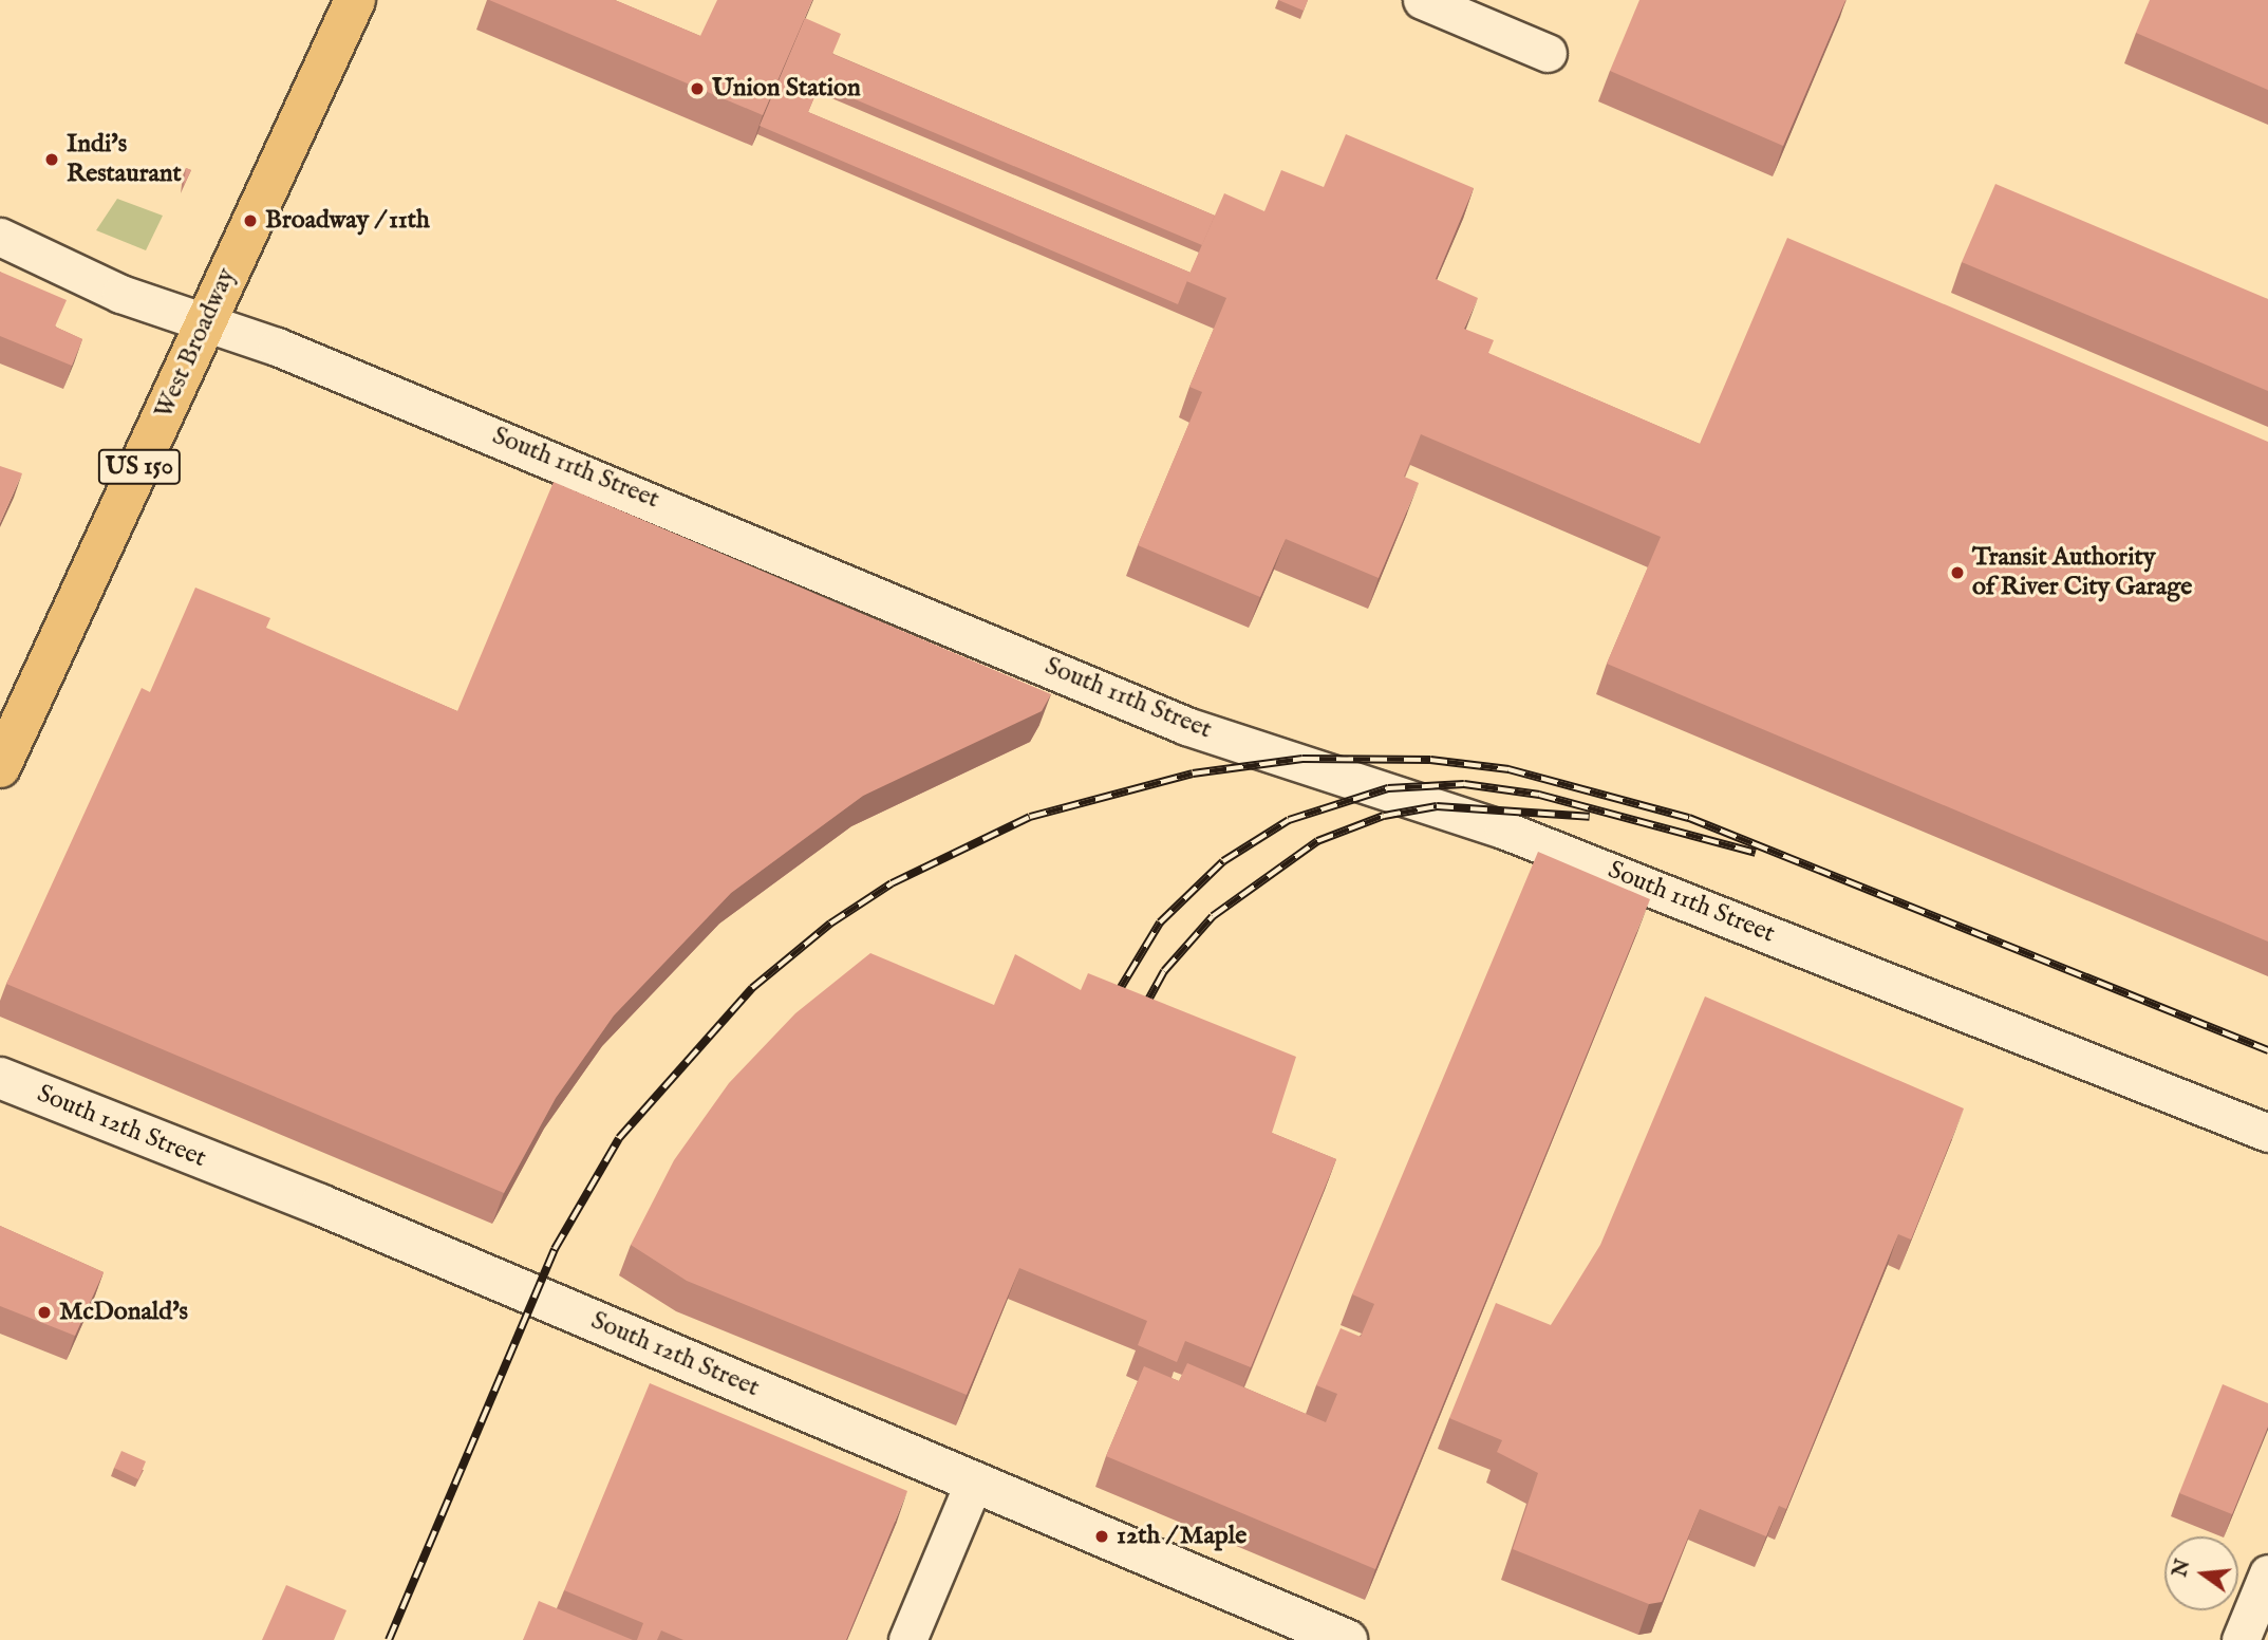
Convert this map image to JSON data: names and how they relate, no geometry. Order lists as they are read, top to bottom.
{
  "streets": {
    "main road": ["West Broadway", "US 150"],
    "street": ["South 11th Street", "South 12th Street"]
  },
  "crossings": [
    ["West Broadway", "South 11th Street"]
  ],
  "places": [
    "Union Station",
    "Indi's Restaurant",
    "Broadway / 11th",
    "Transit Authority of River City Garage",
    "McDonald's",
    "12th / Maple"
  ],
  "north": "left"
}
